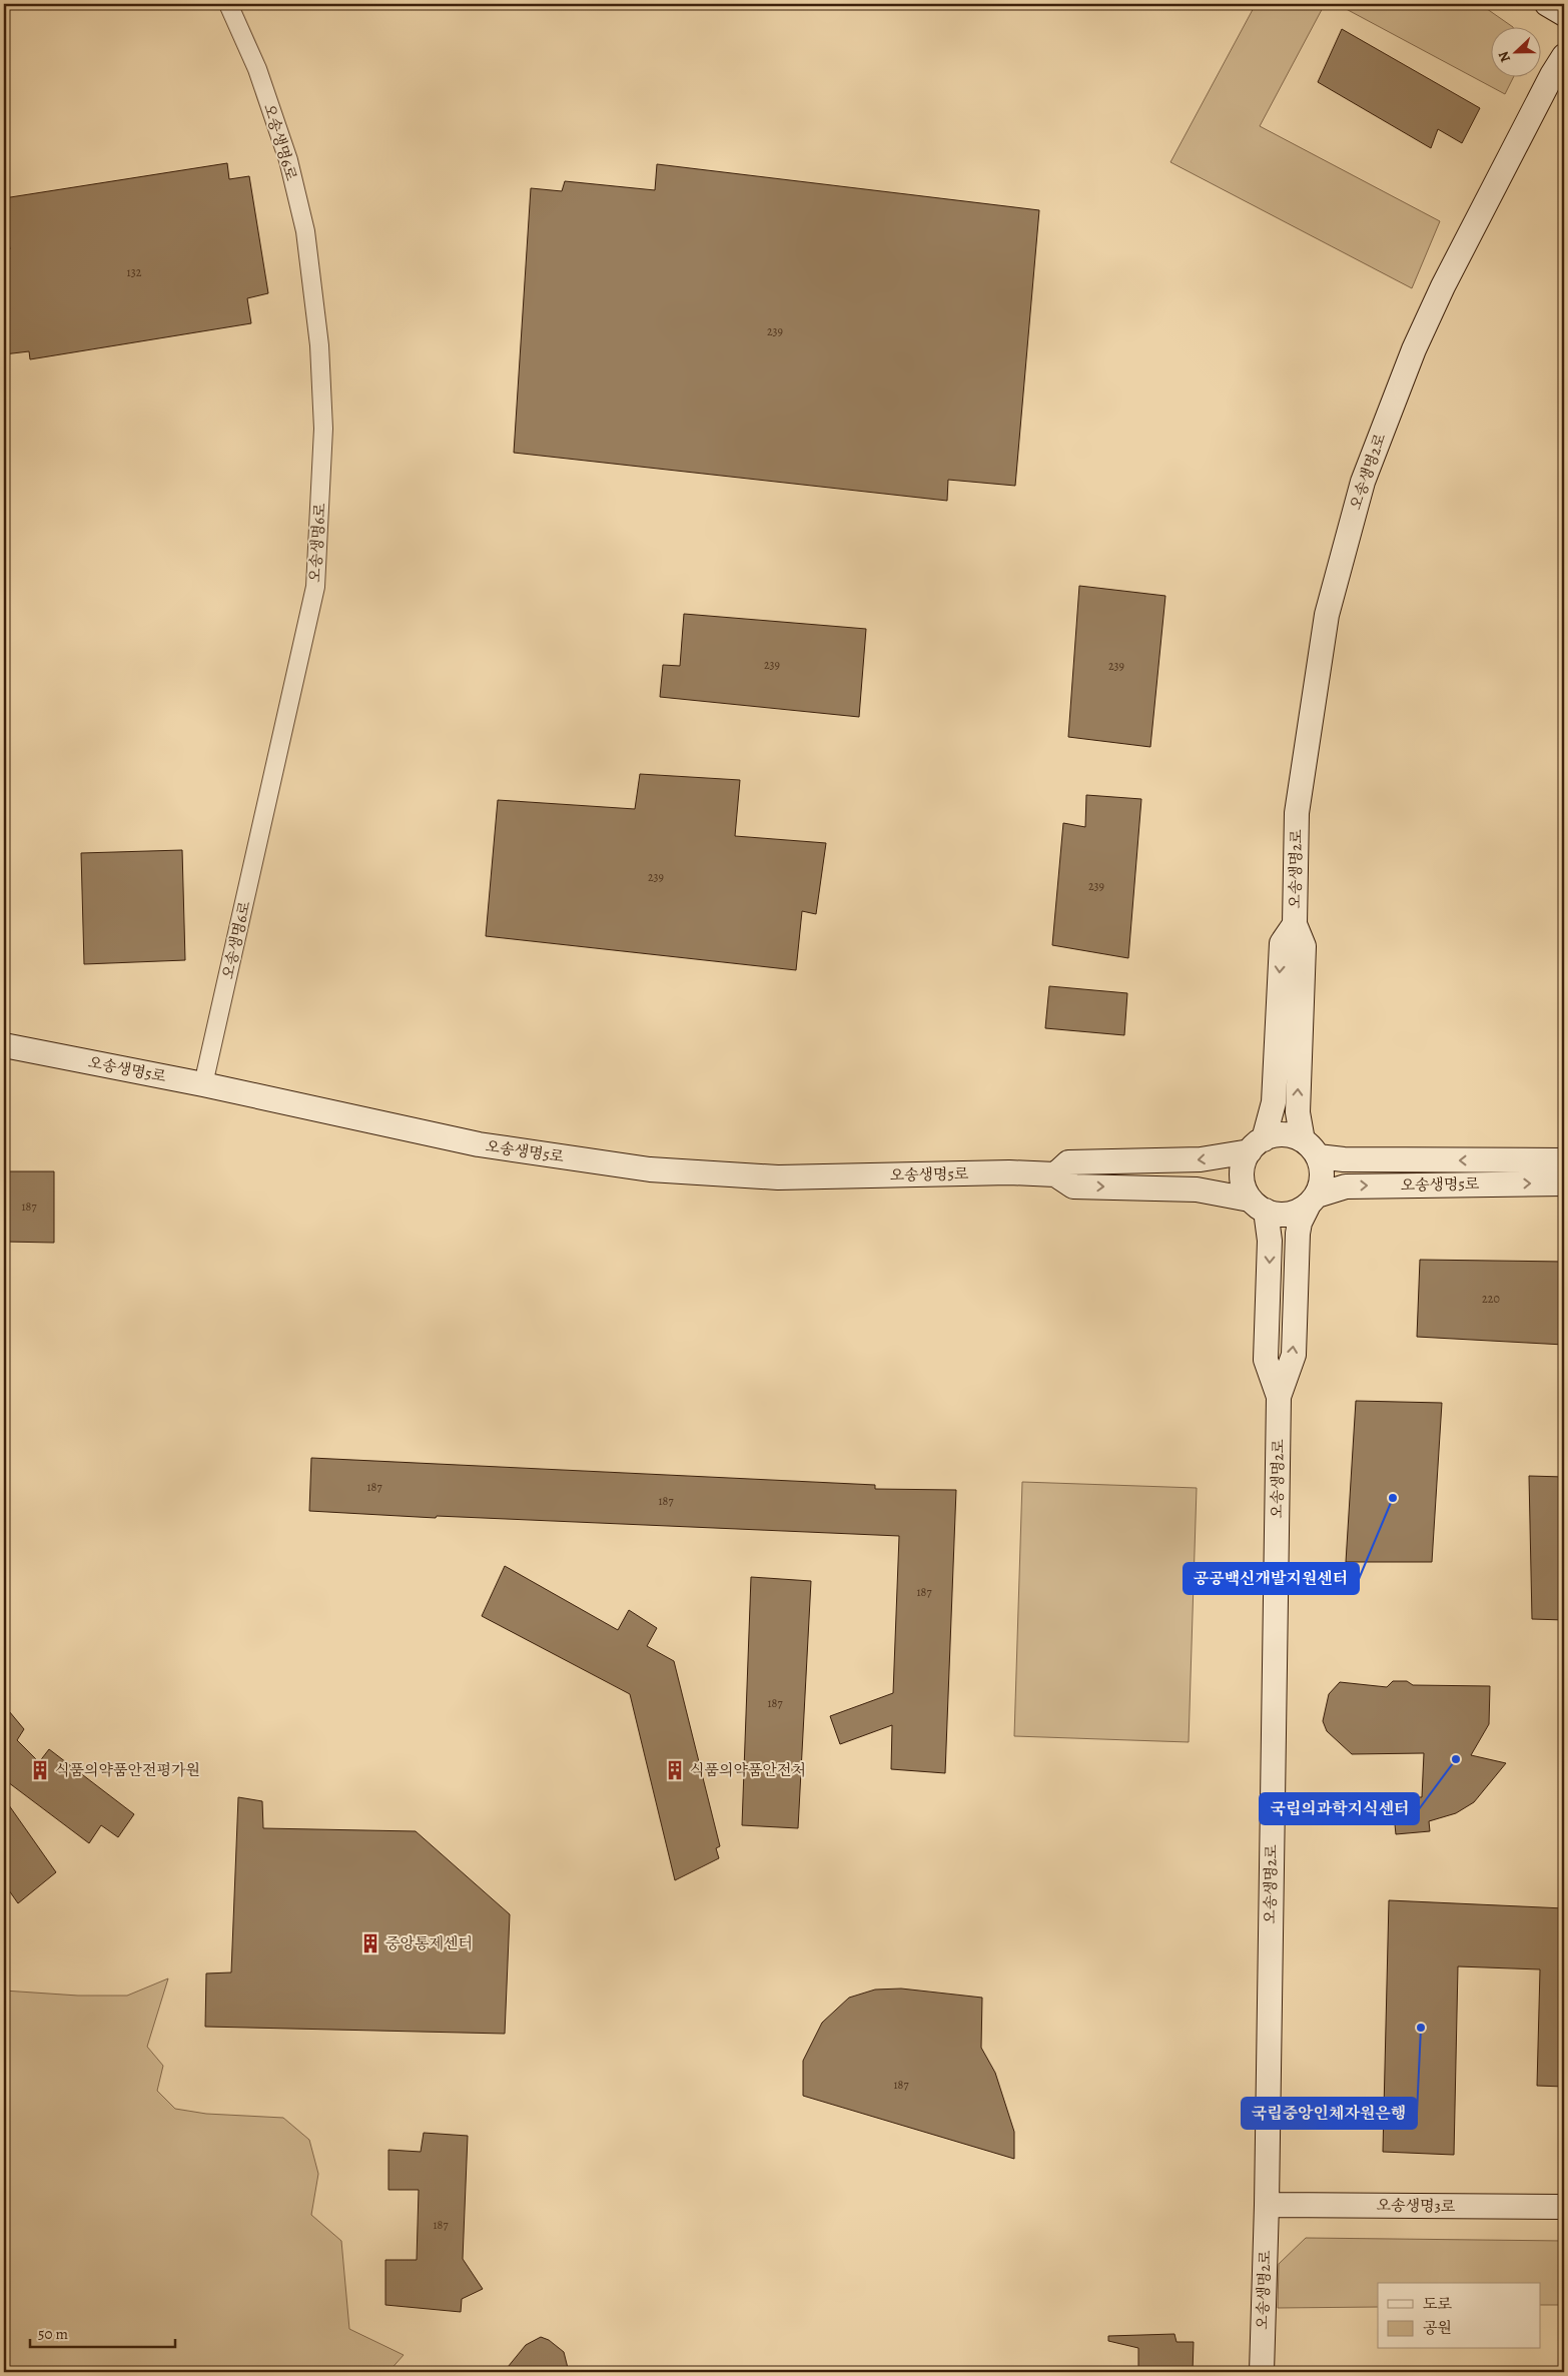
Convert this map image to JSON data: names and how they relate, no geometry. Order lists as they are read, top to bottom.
{
  "streets": {
    "street": [
      "오송생명6로",
      "오송생명2로",
      "오송생명5로",
      "오송생명3로"
    ]
  },
  "crossings": [
    ["오송생명6로", "오송생명5로"],
    ["오송생명2로", "오송생명5로"],
    ["오송생명2로", "오송생명3로"]
  ],
  "places": {
    "other": ["공공백신개발지원센터", "국립의과학지식센터", "국립중앙인체자원은행"],
    "building": ["식품의약품안전평가원", "식품의약품안전처", "중앙통제센터"]
  },
  "house_numbers": [
    "132",
    "239",
    "239",
    "239",
    "239",
    "239",
    "187",
    "220",
    "187",
    "187",
    "187",
    "187",
    "187",
    "187"
  ],
  "legend": ["도로", "공원"],
  "scale_bar": "50 m",
  "north": "left"
}
